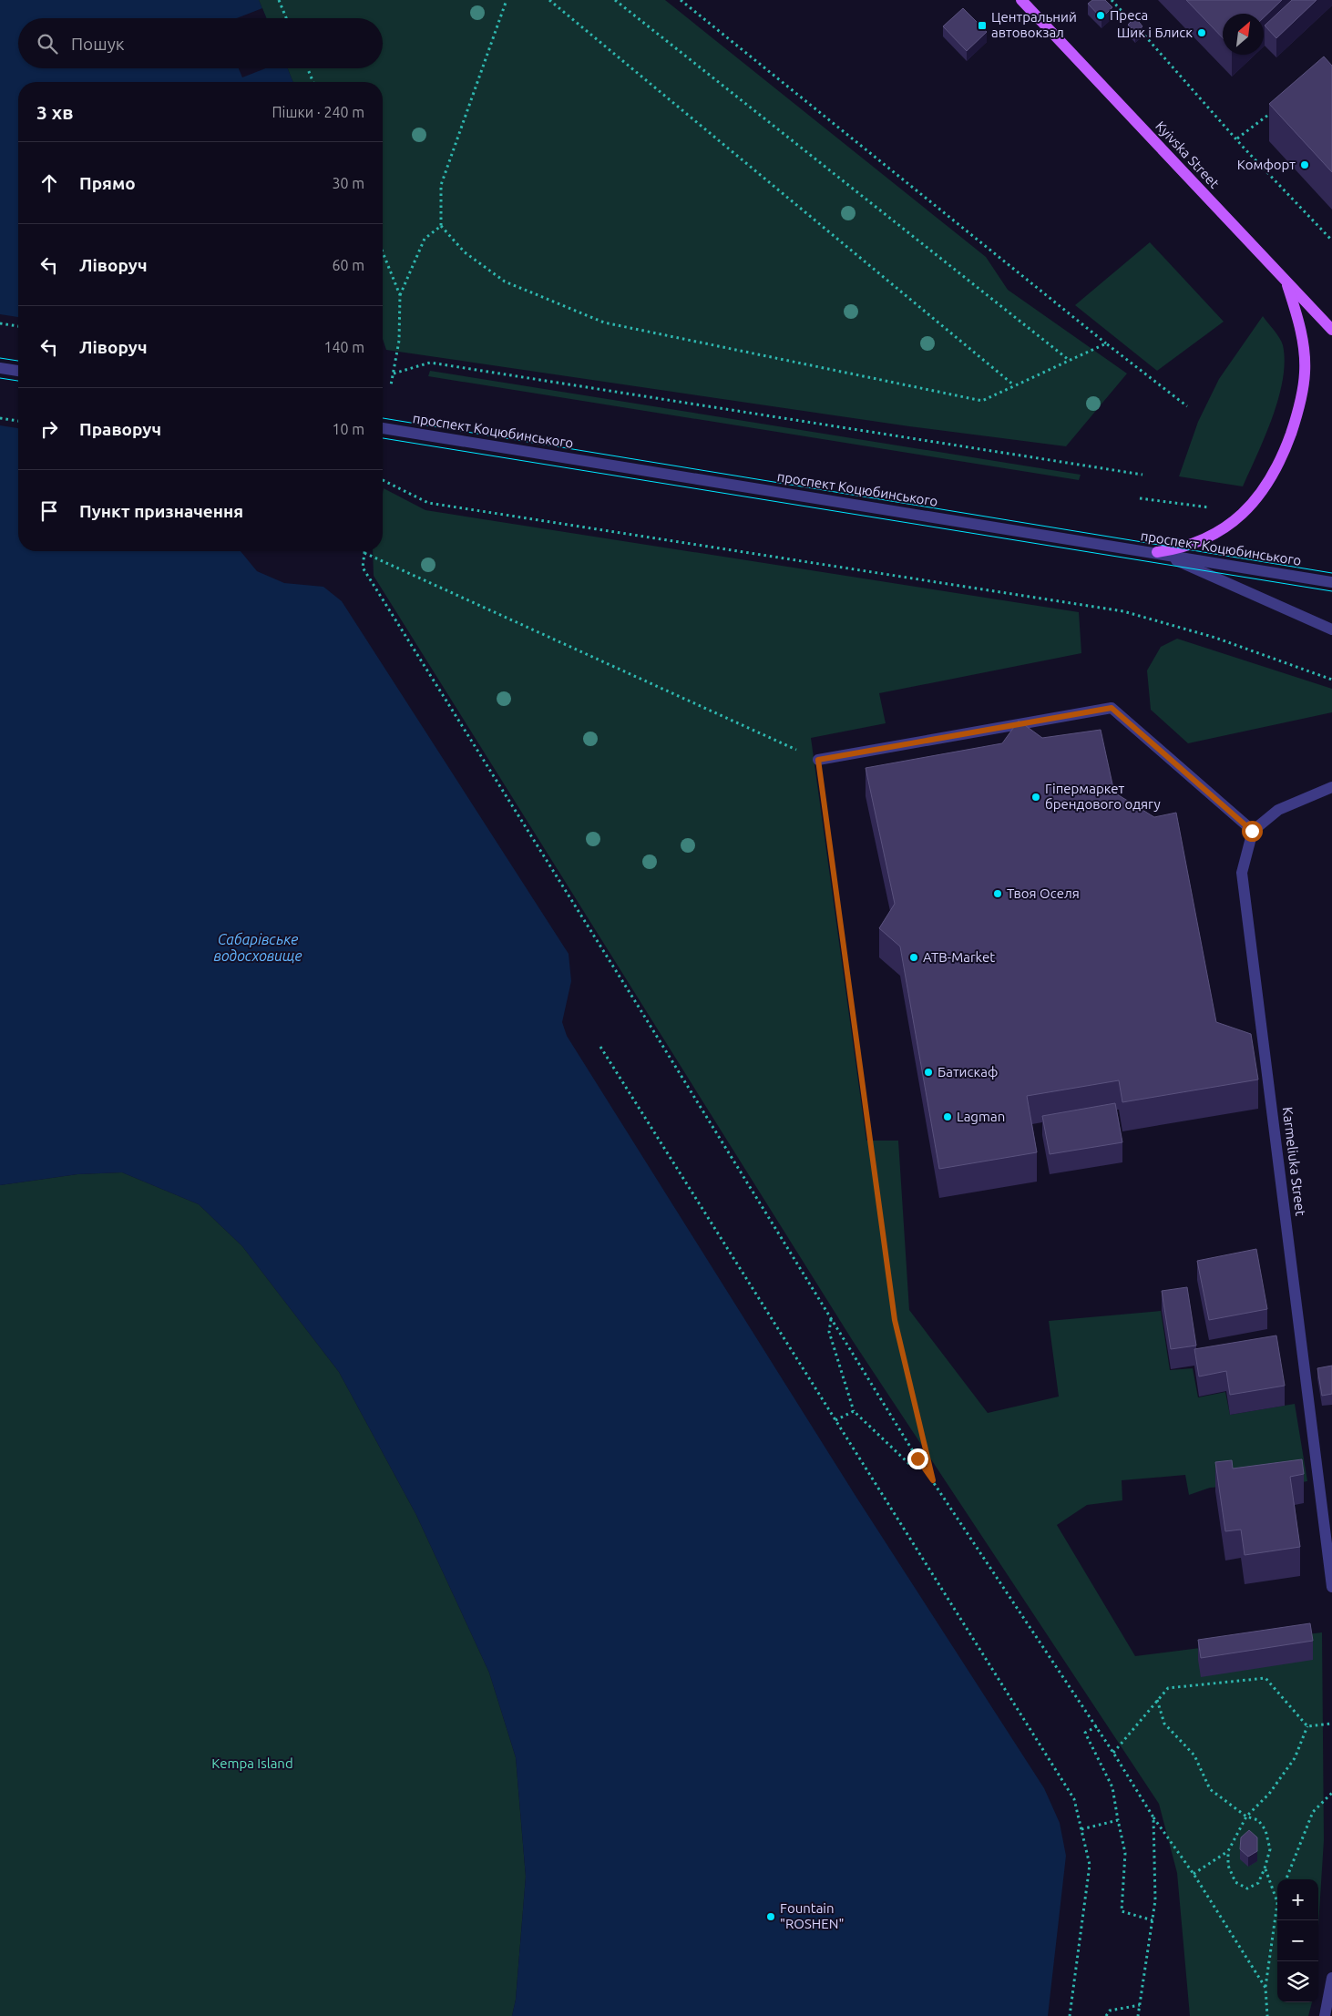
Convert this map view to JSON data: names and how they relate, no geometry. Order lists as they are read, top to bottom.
{
  "streets": {
    "main road": ["Kyivska Street"],
    "street": ["проспект Коцюбинського", "Karmeliuka Street"]
  },
  "water": ["Сабарівське водосховище"],
  "parks": ["Kempa Island"],
  "places": {
    "other": [
      "Преса",
      "Шик і Блиск",
      "Комфорт",
      "Гіпермаркет брендового одягу",
      "Твоя Оселя",
      "ATB-Market",
      "Батискаф",
      "Lagman",
      "Fountain \"ROSHEN\""
    ],
    "transit": ["Центральний автовокзал"]
  },
  "north": "top right",
  "page": {
    "search": "Пошук",
    "heading": ["3 хв", "Пішки · 240 m"],
    "list": [
      ["Прямо", "30 m"],
      ["Ліворуч", "60 m"],
      ["Ліворуч", "140 m"],
      ["Праворуч", "10 m"],
      "Пункт призначення"
    ],
    "map_buttons": ["+", "−"]
  }
}
